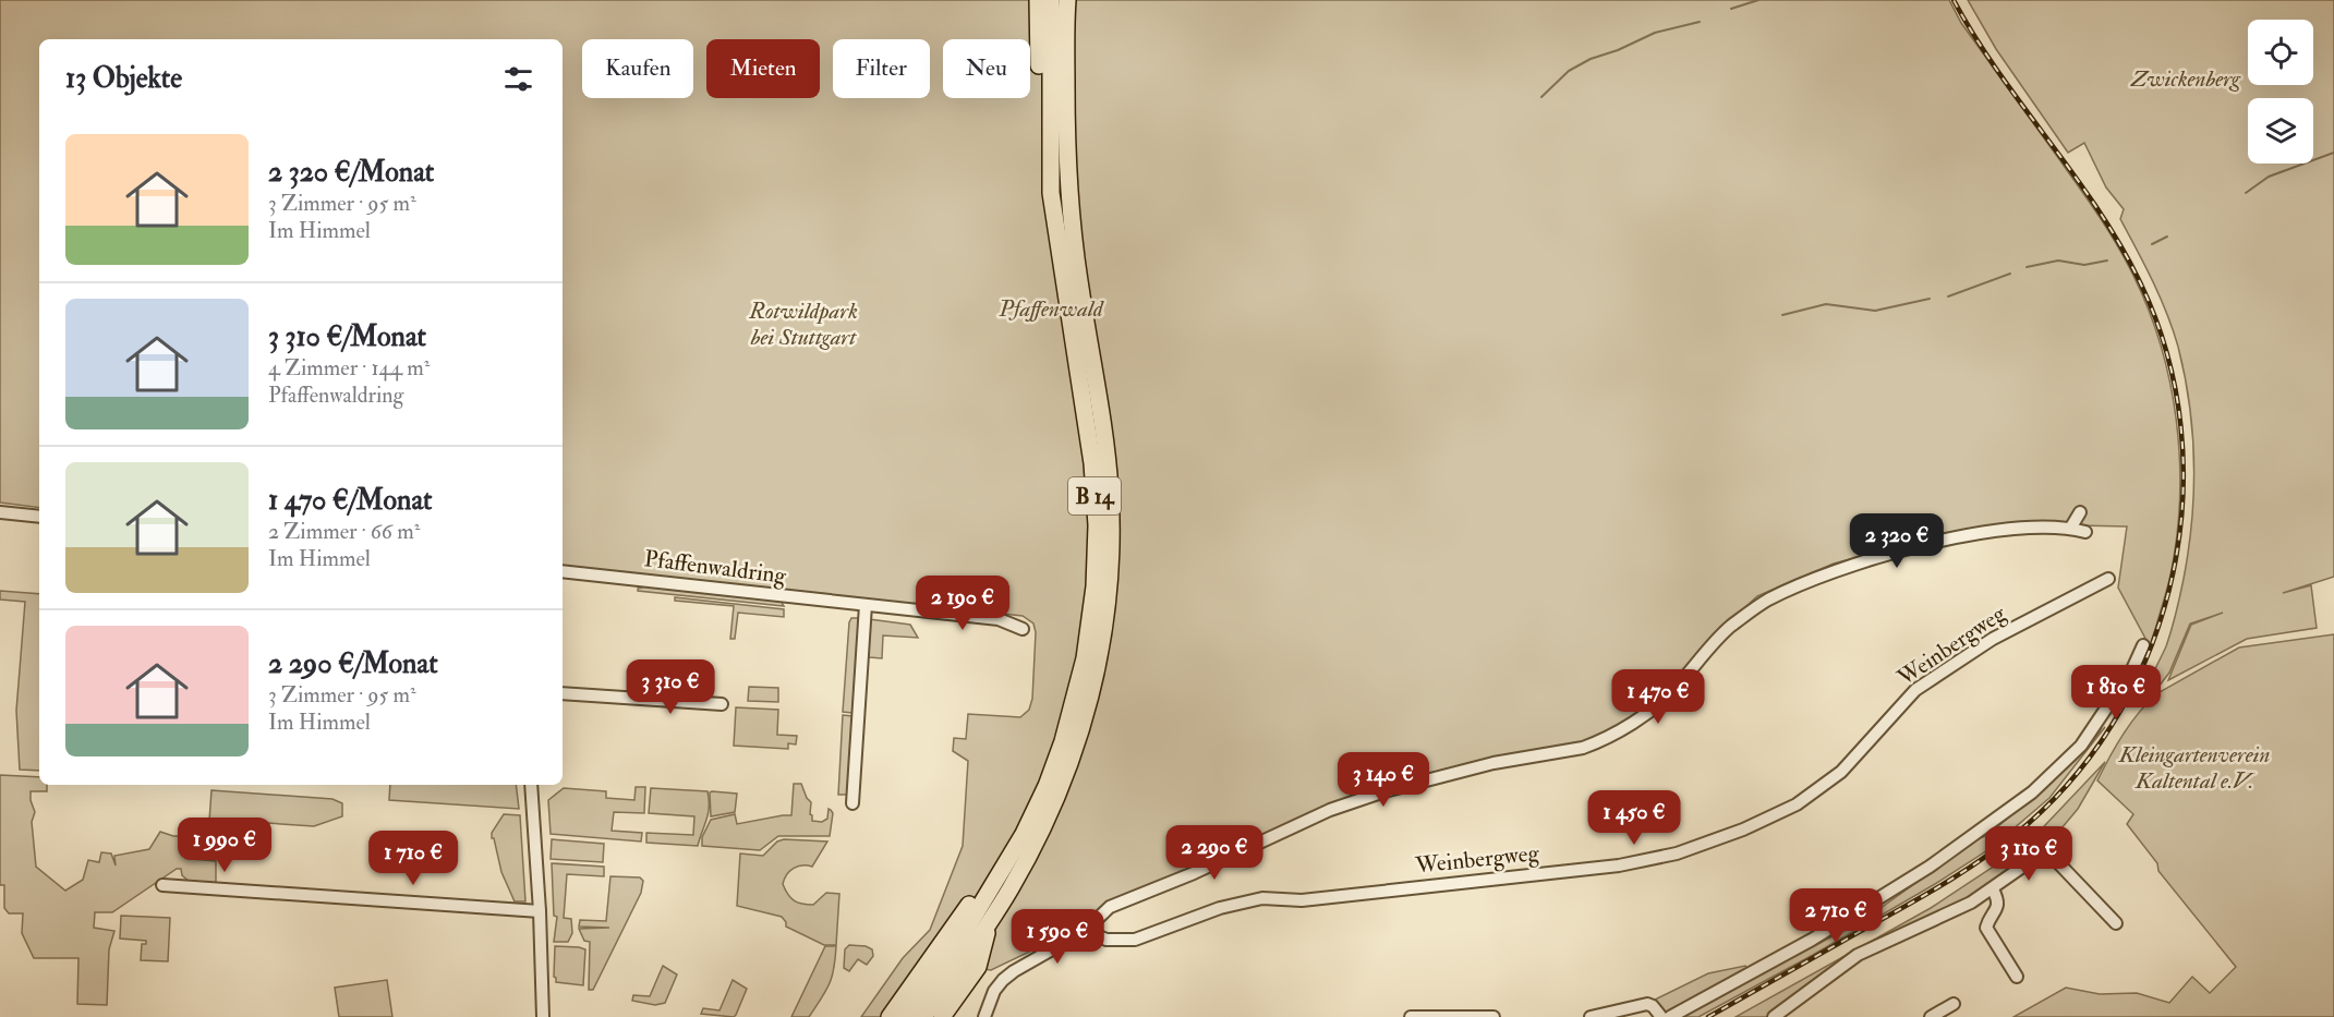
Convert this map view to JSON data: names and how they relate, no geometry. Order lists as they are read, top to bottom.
{
  "streets": {
    "highway": ["B 14"],
    "street": ["Pfaffenwaldring", "Weinbergweg"]
  },
  "parks": [
    "Zwickenberg",
    "Pfaffenwald",
    "Rotwildpark bei Stuttgart",
    "Kleingartenverein Kaltental e.V."
  ],
  "page": {
    "chip": [
      "Kaufen",
      "Mieten",
      "Filter",
      "Neu"
    ],
    "heading": "13 Objekte",
    "list": [
      {
        "name": "2 320 €/Monat",
        "note": "3 Zimmer · 95 m² · Im Himmel"
      },
      {
        "name": "3 310 €/Monat",
        "note": "4 Zimmer · 144 m² · Pfaffenwaldring"
      },
      {
        "name": "1 470 €/Monat",
        "note": "2 Zimmer · 66 m² · Im Himmel"
      },
      {
        "name": "2 290 €/Monat",
        "note": "3 Zimmer · 95 m² · Im Himmel"
      }
    ],
    "price": [
      "2 320 €",
      "2 190 €",
      "3 310 €",
      "1 810 €",
      "1 470 €",
      "3 140 €",
      "1 450 €",
      "1 990 €",
      "2 290 €",
      "3 110 €",
      "1 710 €",
      "2 710 €",
      "1 590 €"
    ]
  }
}
